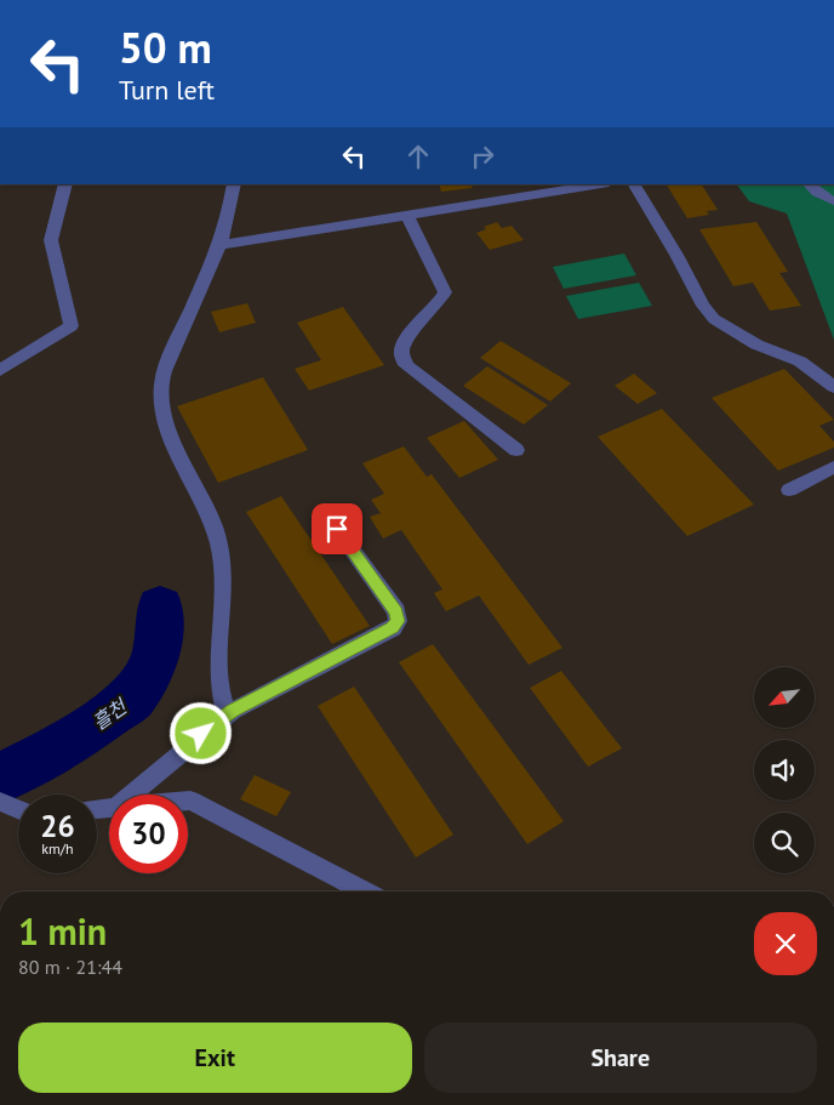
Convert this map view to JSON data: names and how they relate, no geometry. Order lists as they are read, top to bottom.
{
  "water": ["흘천"],
  "north": "bottom left",
  "page": {
    "turn": ["50 m", "Turn left"],
    "speed": "26 km/h",
    "limit": "30",
    "heading": ["1 min", "80 m · 21:44"],
    "buttons": ["Exit", "Share"]
  }
}
